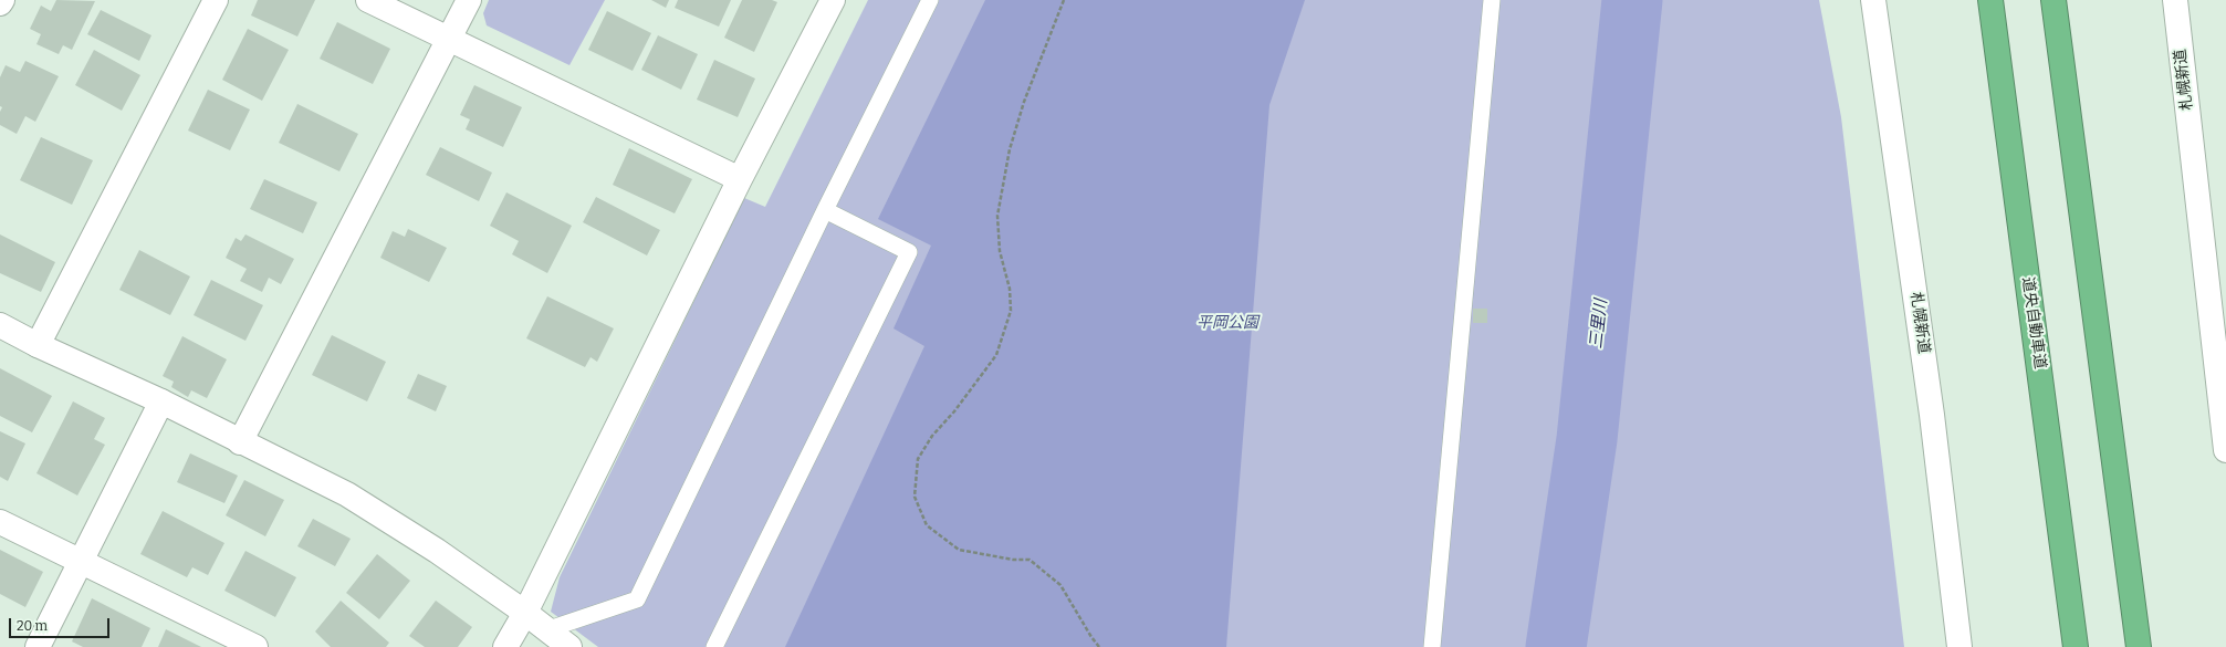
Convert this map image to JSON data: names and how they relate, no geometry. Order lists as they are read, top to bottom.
{
  "streets": {
    "highway": ["道央自動車道"],
    "street": ["札幌新道"]
  },
  "water": ["三里川"],
  "parks": ["平岡公園"],
  "scale_bar": "20 m"
}
